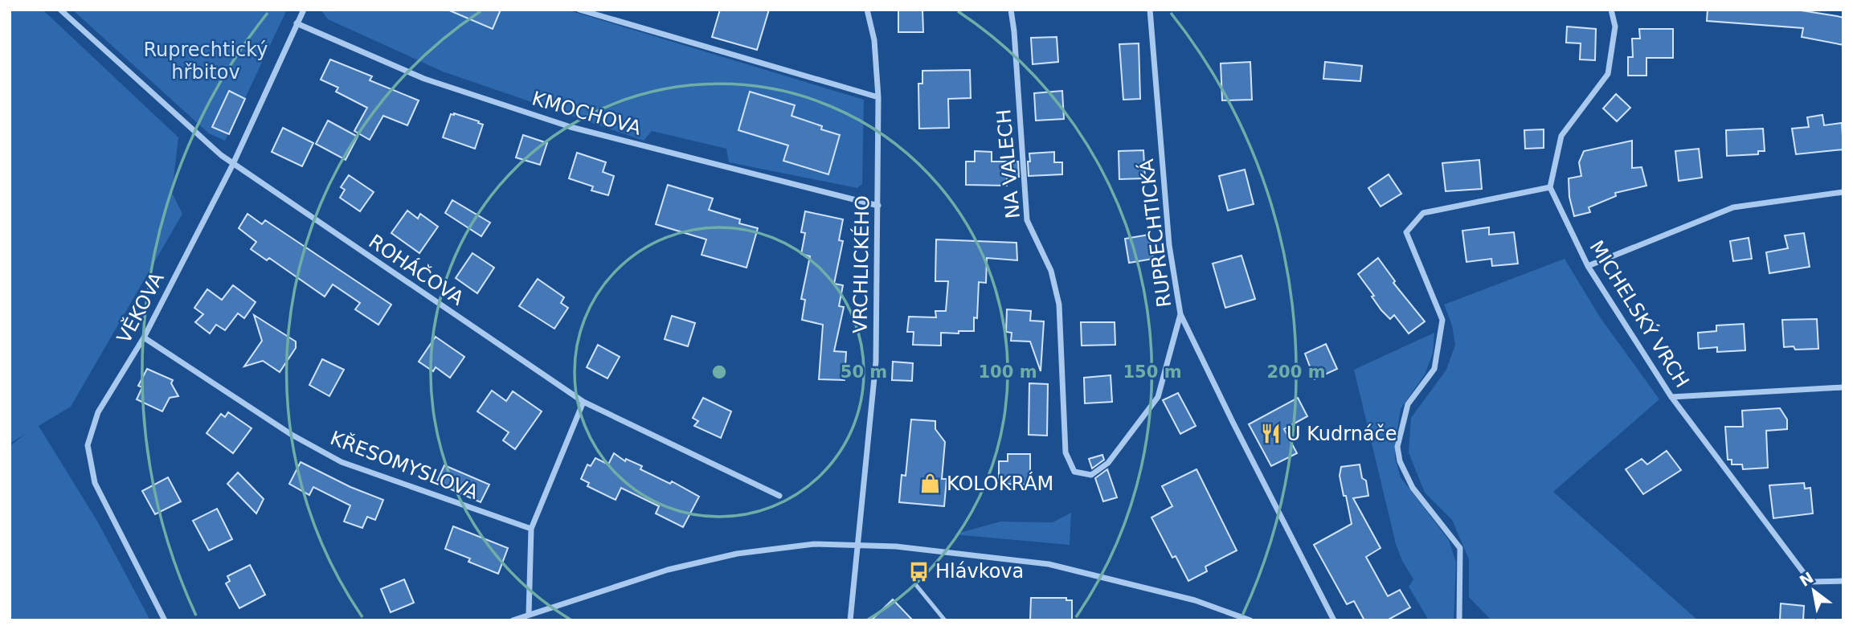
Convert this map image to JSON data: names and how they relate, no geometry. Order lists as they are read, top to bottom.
{
  "streets": {
    "street": [
      "KMOCHOVA",
      "NA VALECH",
      "RUPRECHTICKÁ",
      "VRCHLICKÉHO",
      "ROHÁČOVA",
      "VĚKOVA",
      "MICHELSKÝ VRCH",
      "KŘESOMYSLOVA"
    ]
  },
  "crossings": [
    ["KMOCHOVA", "VRCHLICKÉHO"],
    ["KMOCHOVA", "VĚKOVA"],
    ["NA VALECH", "RUPRECHTICKÁ"],
    ["ROHÁČOVA", "VĚKOVA"],
    ["VĚKOVA", "KŘESOMYSLOVA"]
  ],
  "parks": ["Ruprechtický hřbitov"],
  "places": {
    "restaurant": ["U Kudrnáče"],
    "shop": ["KOLOKRÁM"],
    "bus stop": ["Hlávkova"]
  },
  "north": "top left",
  "rings": [
    "50 m",
    "100 m",
    "150 m",
    "200 m"
  ]
}
